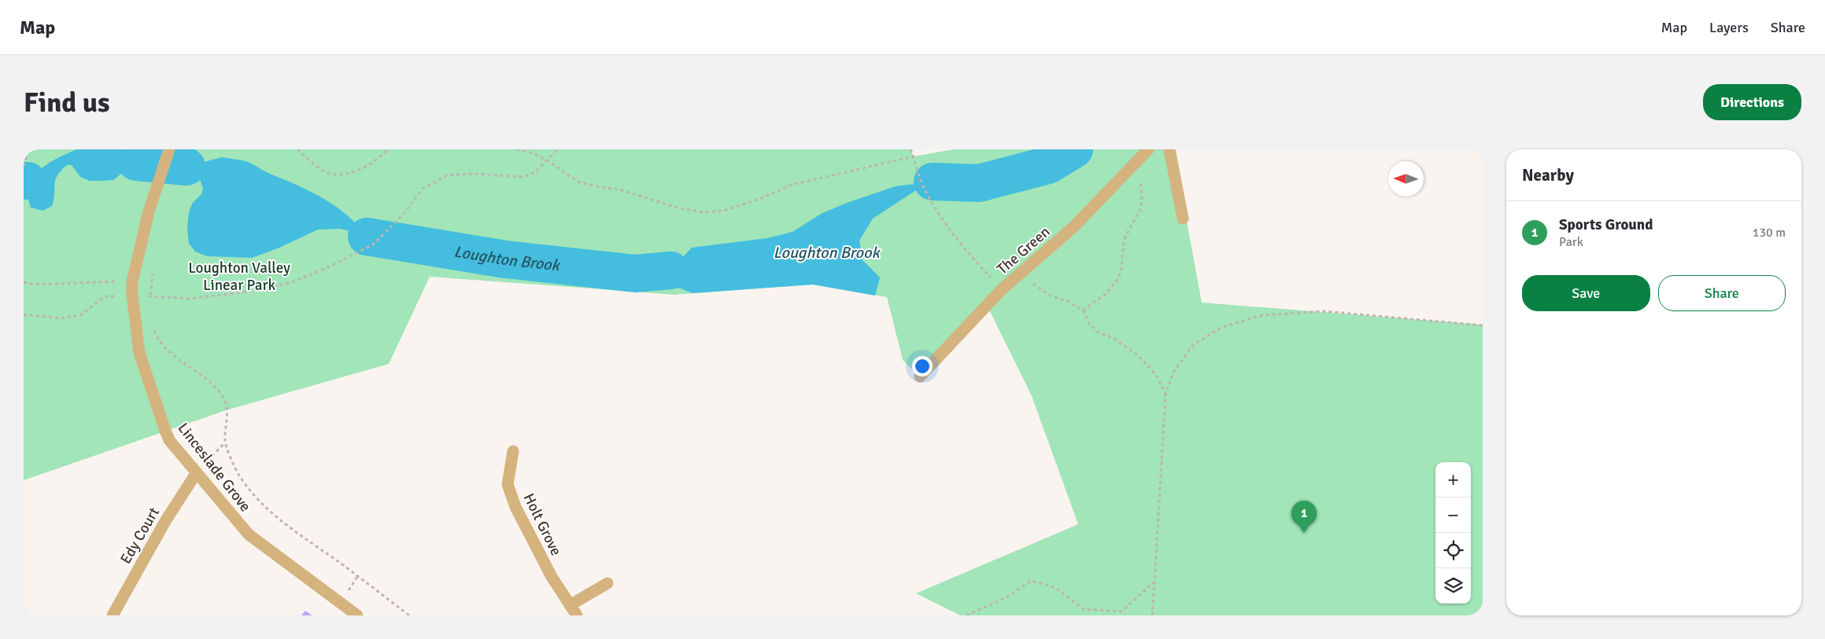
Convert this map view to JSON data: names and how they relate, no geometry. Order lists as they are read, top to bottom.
{
  "streets": {
    "street": [
      "The Green",
      "Linceslade Grove",
      "Holt Grove",
      "Edy Court"
    ]
  },
  "crossings": [
    ["Linceslade Grove", "Edy Court"]
  ],
  "water": ["Loughton Brook"],
  "parks": ["Loughton Valley Linear Park"],
  "north": "left",
  "page": {
    "header": "Map",
    "nav": ["Map", "Layers", "Share"],
    "buttons": [
      "Directions",
      ["Save", "Share"]
    ],
    "title": "Find us",
    "heading": "Nearby",
    "list": [
      {
        "mark": "1",
        "name": "Sports Ground",
        "note": "Park",
        "value": "130 m"
      }
    ],
    "map_buttons": ["+", "−"],
    "pins": "1"
  }
}
